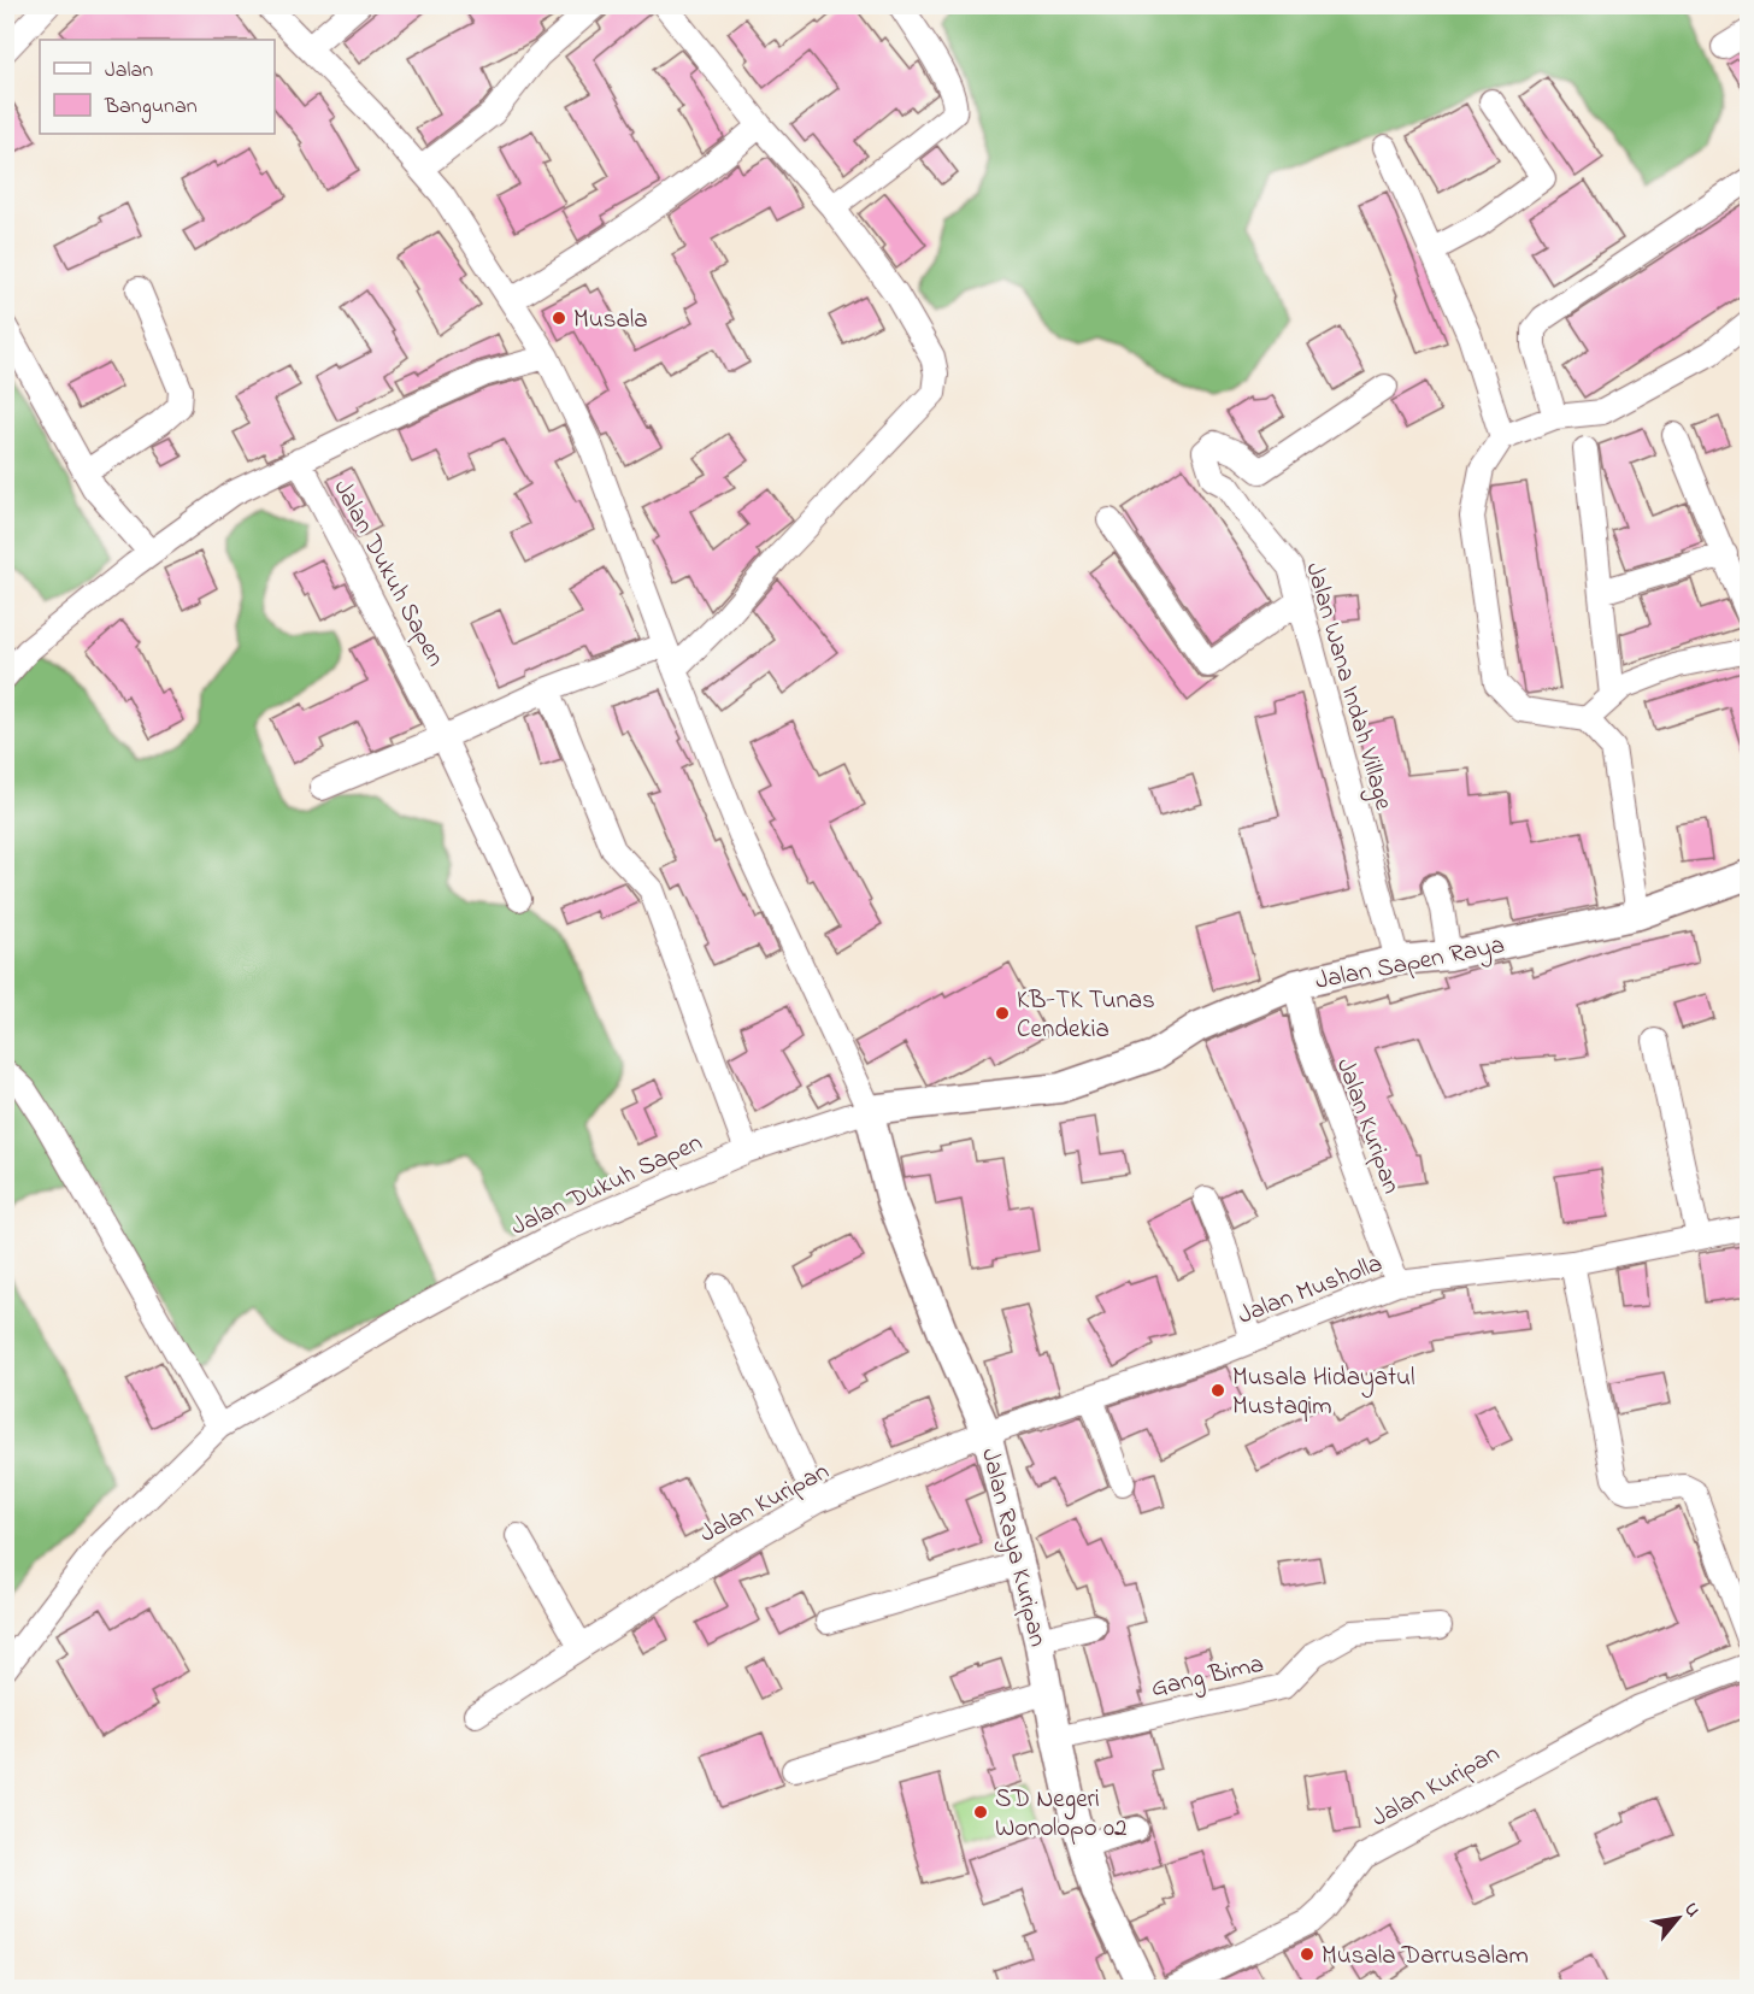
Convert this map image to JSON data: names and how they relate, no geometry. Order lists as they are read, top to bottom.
{
  "streets": {
    "street": [
      "Jalan Dukuh Sapen",
      "Jalan Wana Indah Village",
      "Jalan Sapen Raya",
      "Jalan Kuripan",
      "Jalan Musholla",
      "Jalan Raya Kuripan",
      "Gang Bima"
    ]
  },
  "crossings": [
    ["Jalan Dukuh Sapen", "Jalan Sapen Raya"],
    ["Jalan Dukuh Sapen", "Jalan Raya Kuripan"],
    ["Jalan Wana Indah Village", "Jalan Sapen Raya"],
    ["Jalan Sapen Raya", "Jalan Kuripan"],
    ["Jalan Sapen Raya", "Jalan Raya Kuripan"],
    ["Jalan Kuripan", "Jalan Musholla"],
    ["Jalan Kuripan", "Jalan Raya Kuripan"],
    ["Jalan Musholla", "Jalan Raya Kuripan"],
    ["Jalan Raya Kuripan", "Gang Bima"]
  ],
  "places": [
    "Musala",
    "KB-TK Tunas Cendekia",
    "Musala Hidayatul Mustaqim",
    "SD Negeri Wonolopo 02",
    "Musala Darrusalam"
  ],
  "legend": ["Jalan", "Bangunan"],
  "north": "top right"
}
